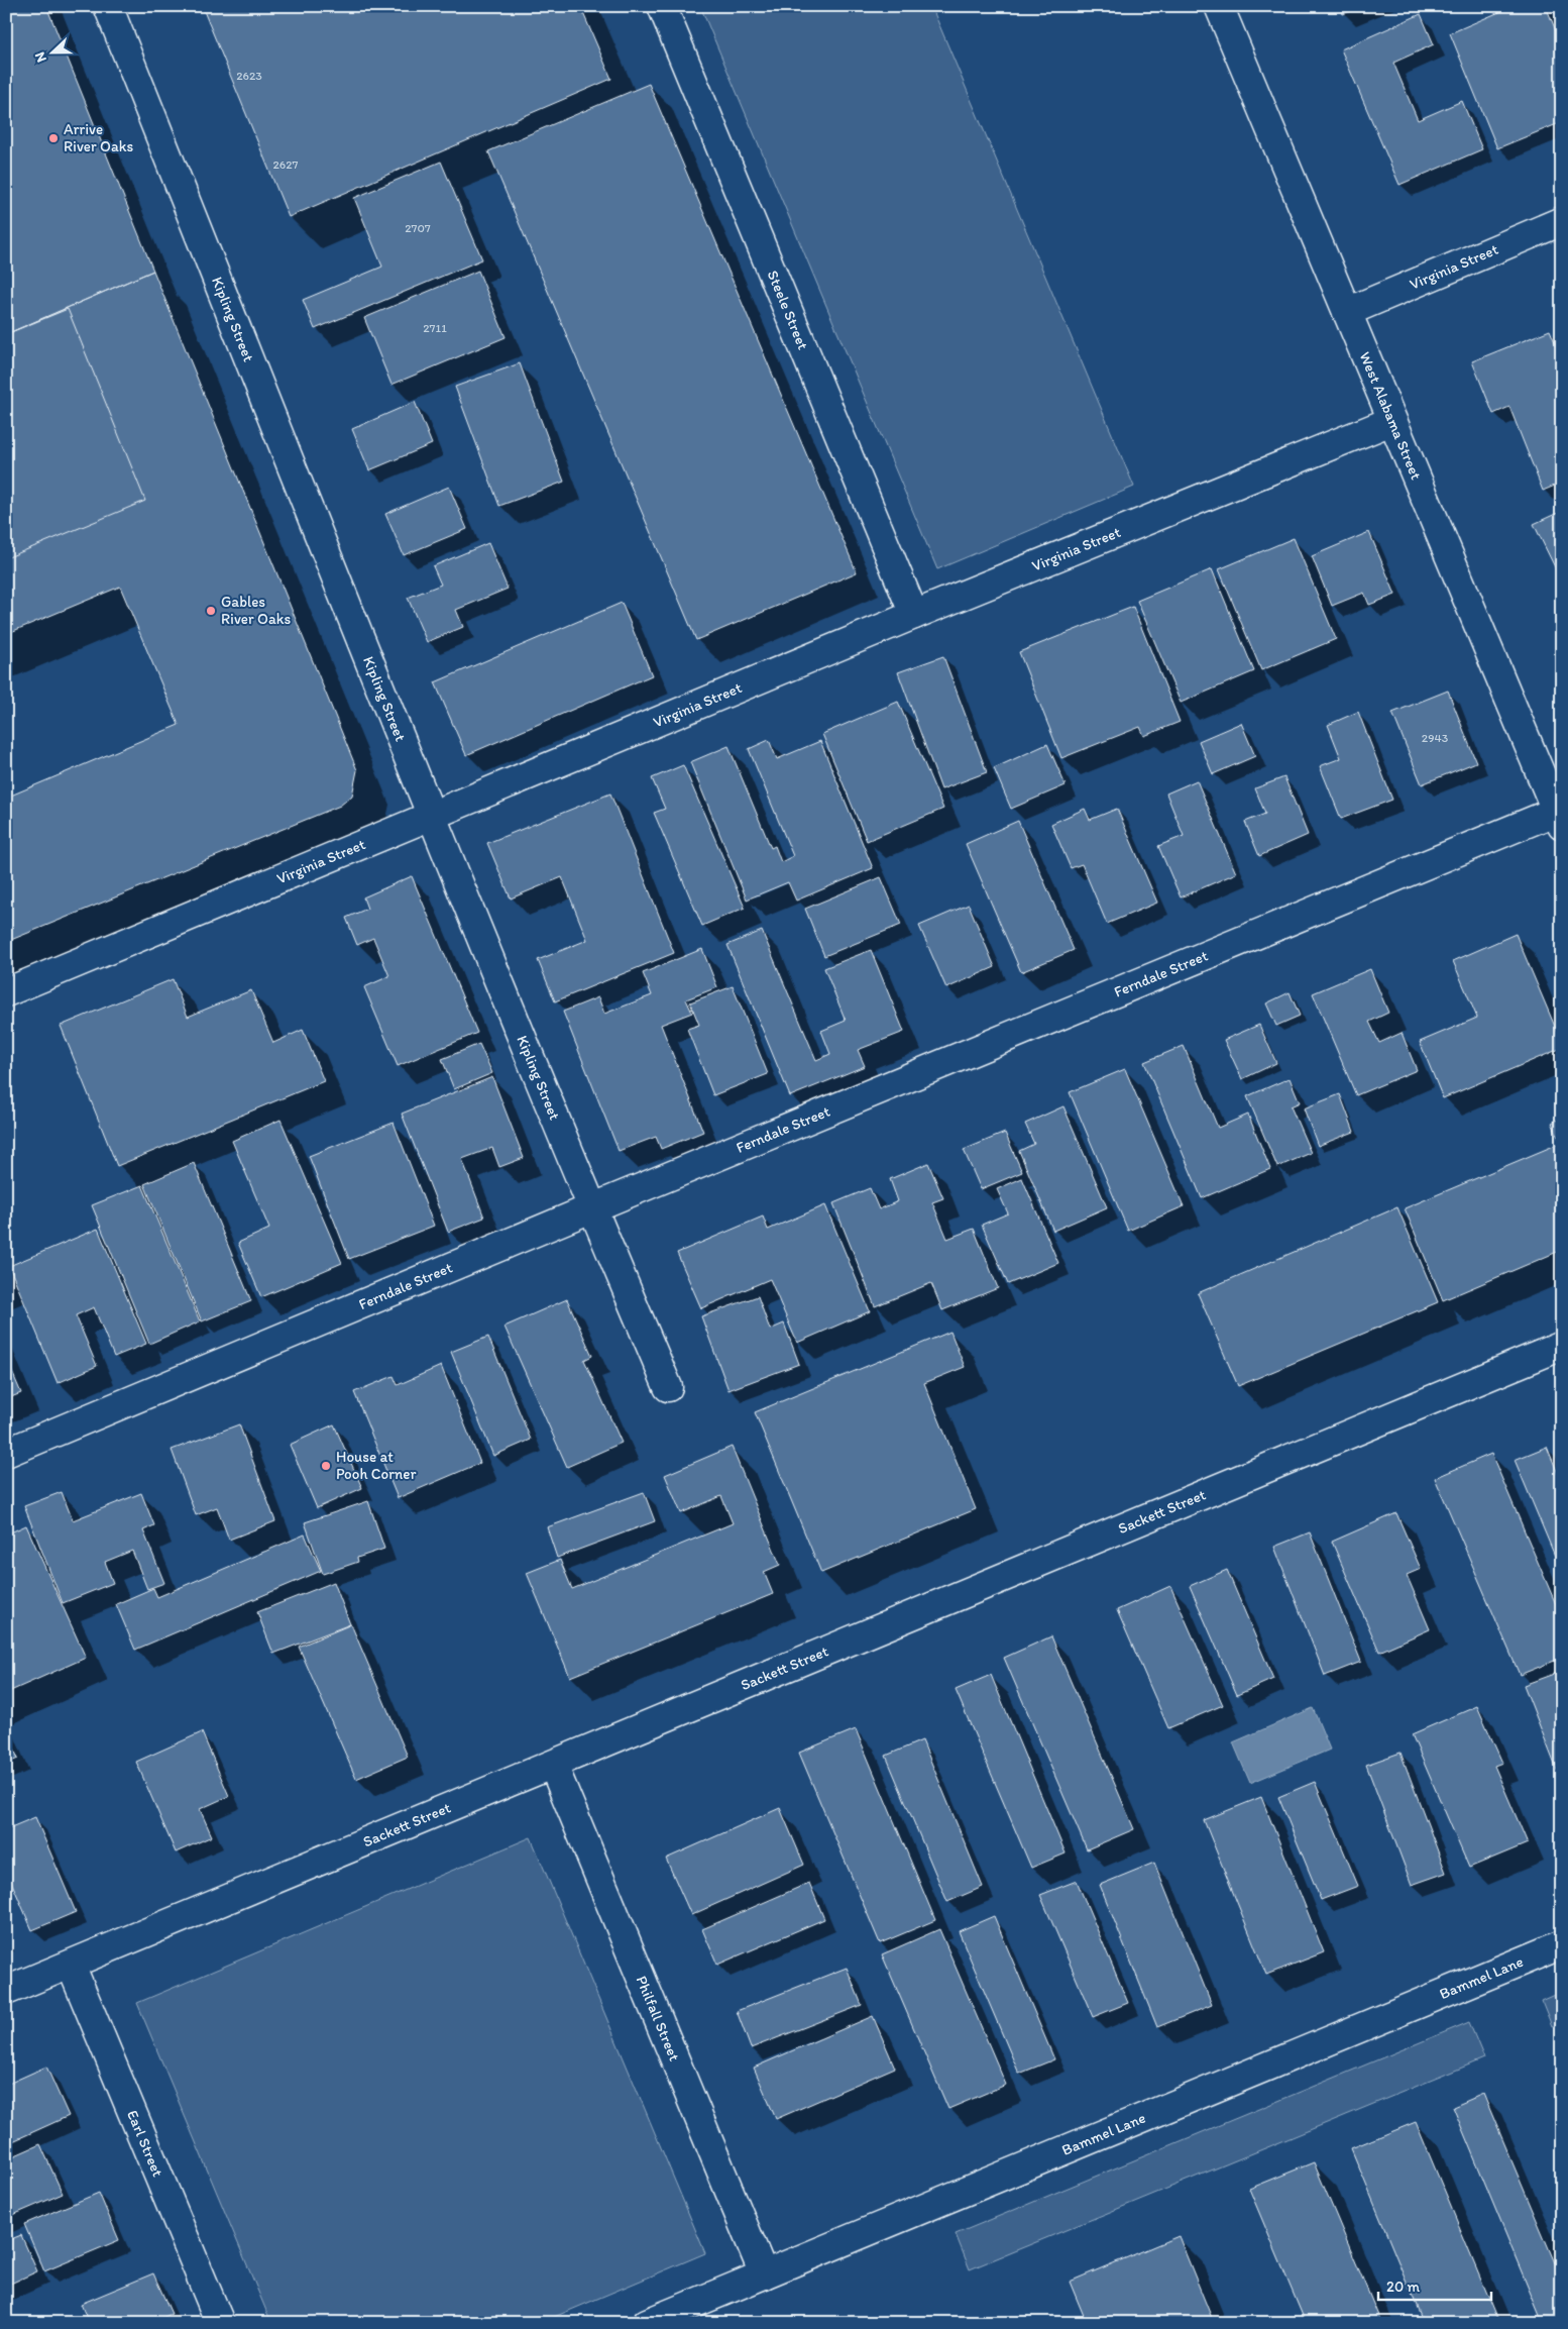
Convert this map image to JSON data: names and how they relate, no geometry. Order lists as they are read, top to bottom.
{
  "streets": {
    "street": [
      "Virginia Street",
      "Steele Street",
      "Kipling Street",
      "West Alabama Street",
      "Ferndale Street",
      "Sackett Street",
      "Bammel Lane",
      "Philfall Street",
      "Earl Street"
    ]
  },
  "crossings": [
    ["Virginia Street", "Steele Street"],
    ["Virginia Street", "Kipling Street"],
    ["Virginia Street", "West Alabama Street"],
    ["Kipling Street", "Ferndale Street"],
    ["West Alabama Street", "Ferndale Street"],
    ["Sackett Street", "Philfall Street"],
    ["Sackett Street", "Earl Street"],
    ["Bammel Lane", "Philfall Street"]
  ],
  "places": ["Arrive River Oaks", "Gables River Oaks", "House at Pooh Corner"],
  "house_numbers": [
    "2623",
    "2627",
    "2707",
    "2711",
    "2943"
  ],
  "scale_bar": "20 m",
  "north": "left"
}
